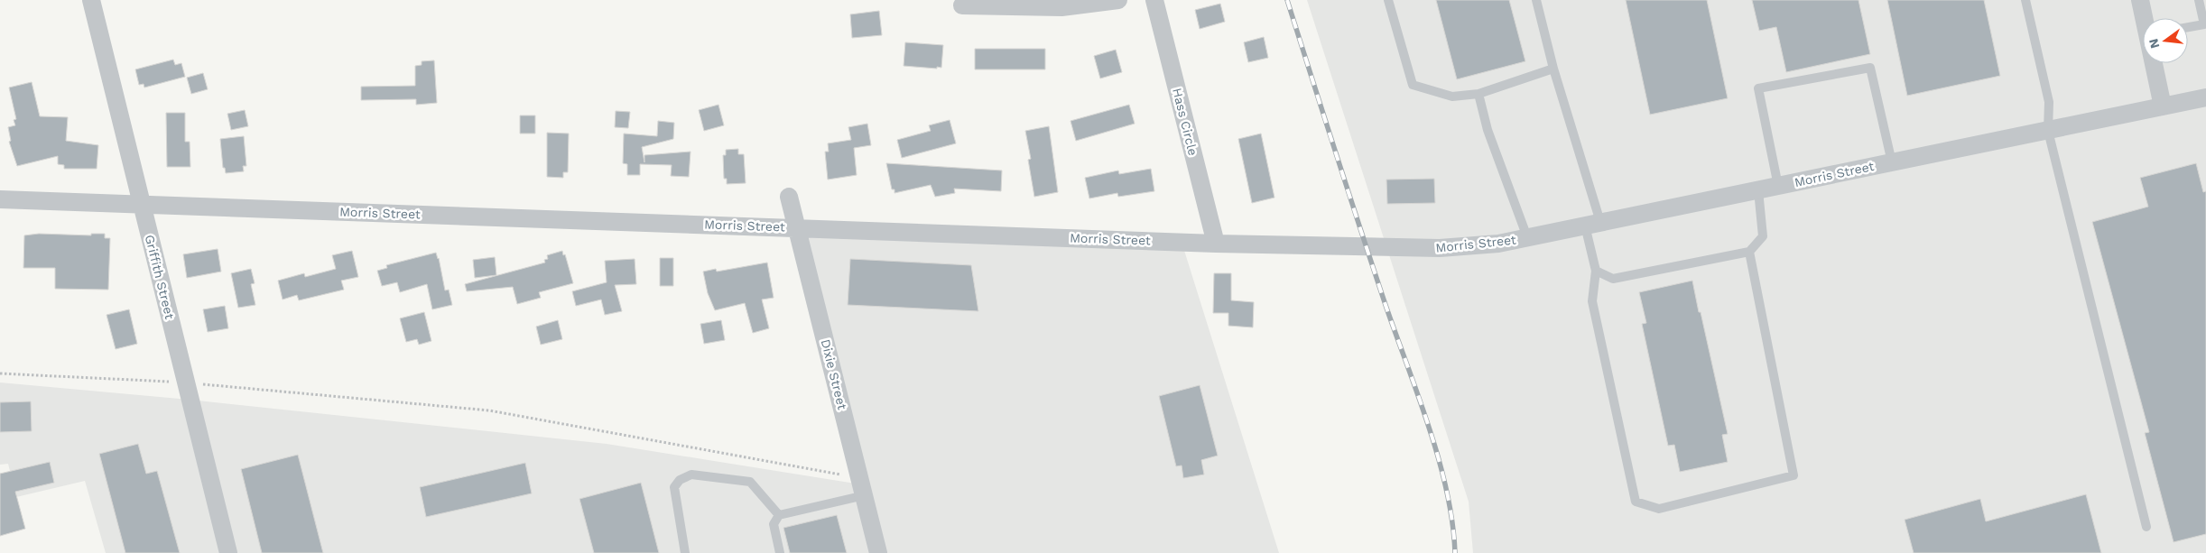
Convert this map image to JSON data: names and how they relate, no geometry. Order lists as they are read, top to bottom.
{
  "streets": {
    "street": [
      "Hass Circle",
      "Morris Street",
      "Griffith Street",
      "Dixie Street"
    ]
  },
  "crossings": [
    ["Hass Circle", "Morris Street"],
    ["Morris Street", "Griffith Street"],
    ["Morris Street", "Dixie Street"]
  ],
  "north": "left"
}
